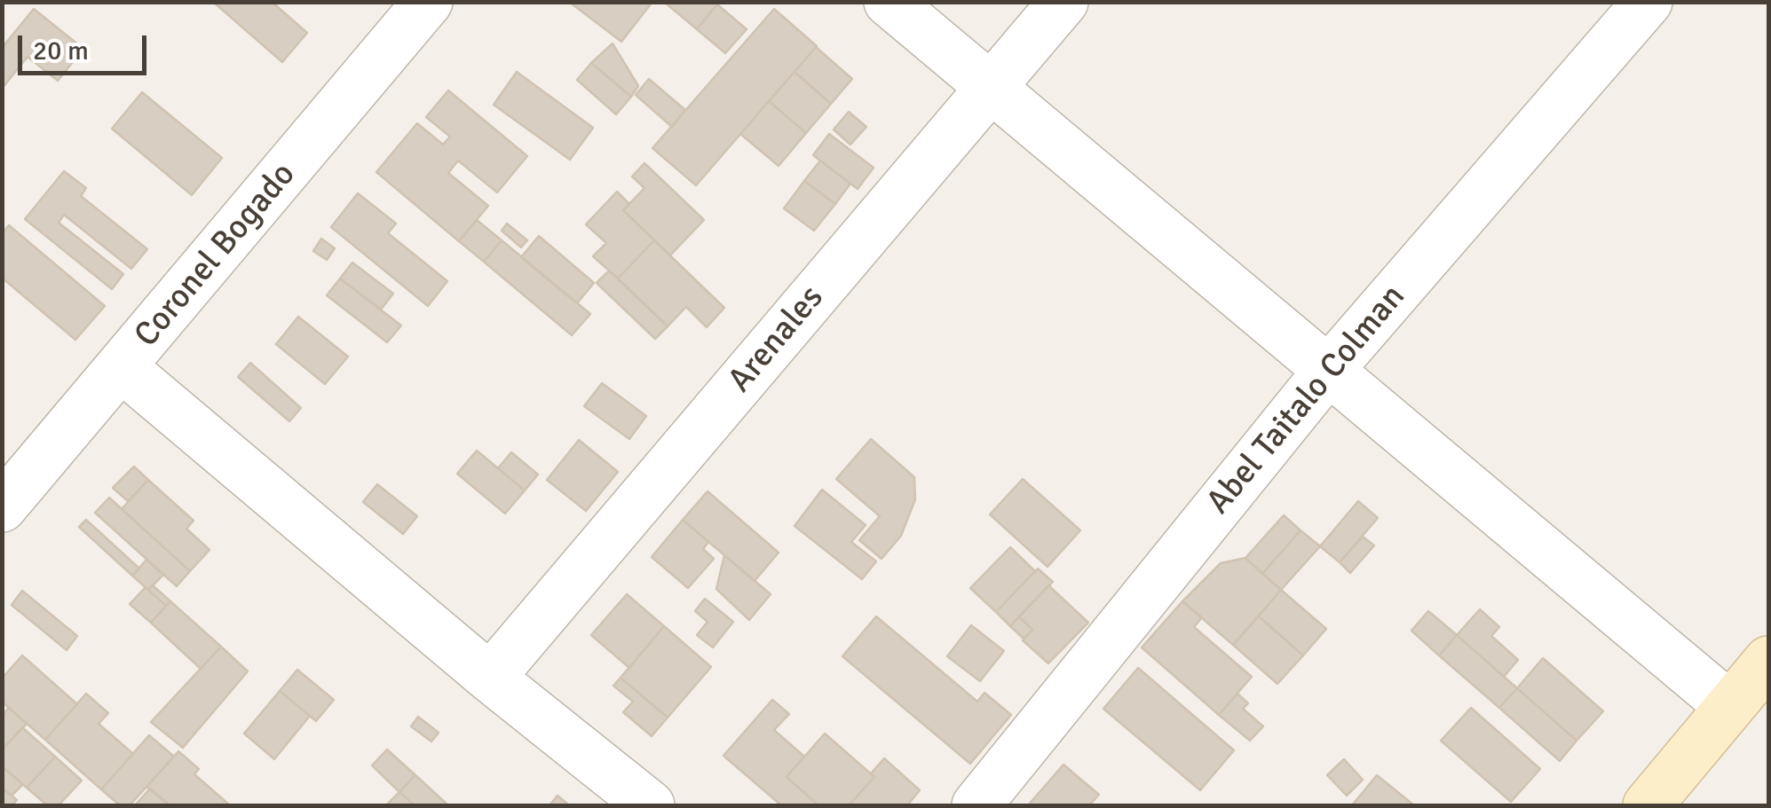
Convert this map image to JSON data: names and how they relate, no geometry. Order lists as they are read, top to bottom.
{
  "streets": {
    "street": ["Coronel Bogado", "Arenales", "Abel Taitalo Colman"]
  },
  "scale_bar": "20 m"
}
